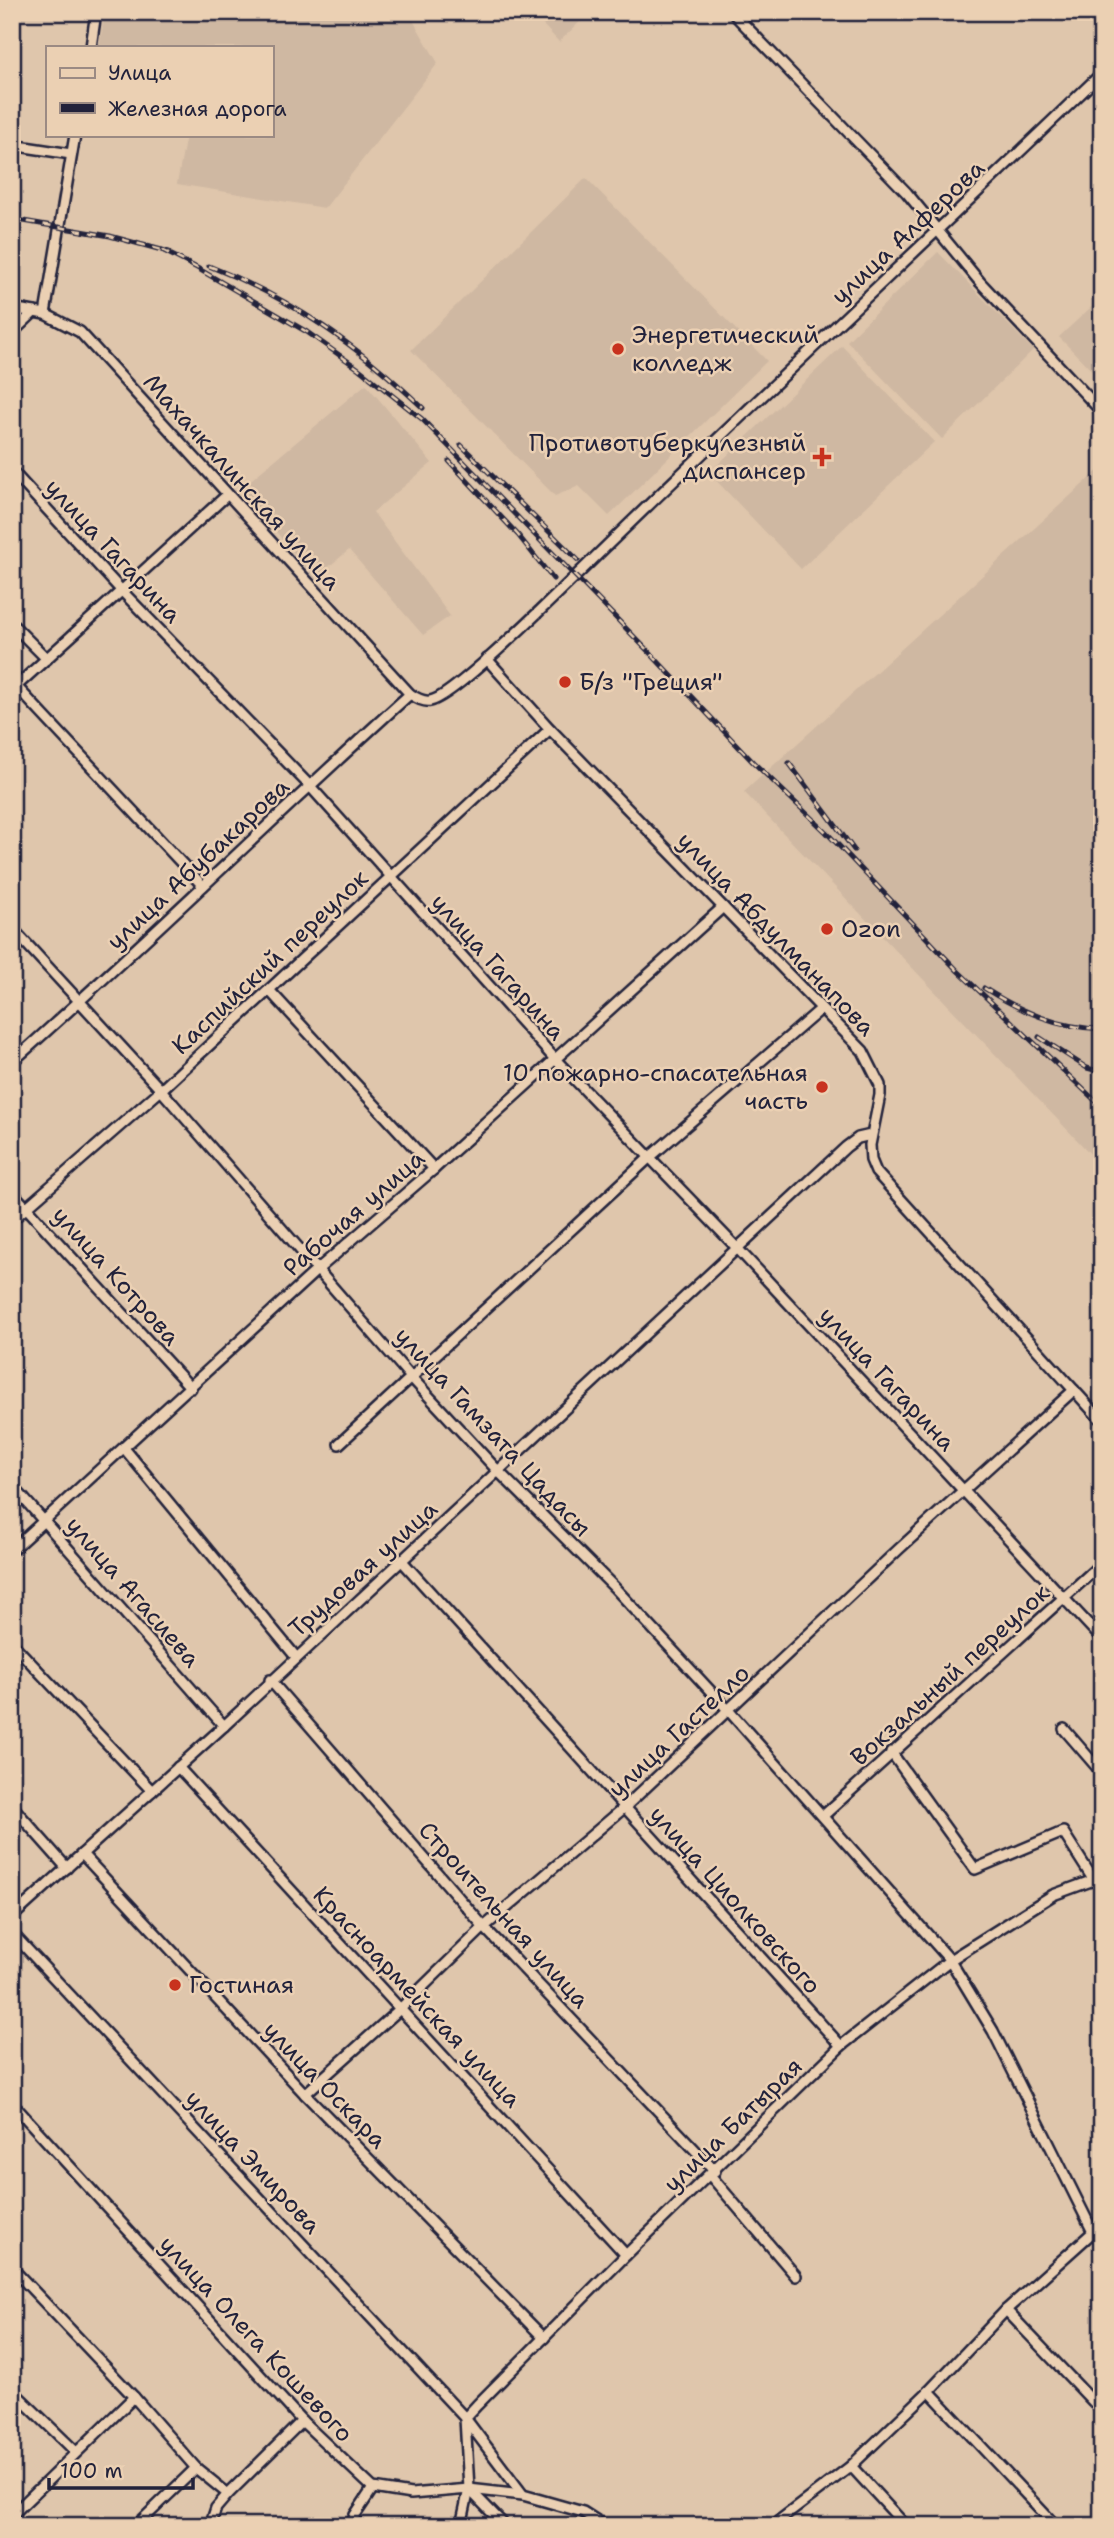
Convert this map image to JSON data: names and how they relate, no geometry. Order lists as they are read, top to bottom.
{
  "streets": {
    "street": [
      "улица Алферова",
      "Махачкалинская улица",
      "улица Гагарина",
      "улица Абубакарова",
      "улица Абдулманапова",
      "Каспийский переулок",
      "Рабочая улица",
      "улица Котрова",
      "улица Гамзата Цадасы",
      "Трудовая улица",
      "улица Агасиева",
      "Вокзальный переулок",
      "улица Гастелло",
      "улица Циолковского",
      "Строительная улица",
      "Красноармейская улица",
      "улица Оскара",
      "улица Батырая",
      "улица Эмирова",
      "улица Олега Кошевого"
    ]
  },
  "crossings": [
    ["улица Алферова", "Махачкалинская улица"],
    ["улица Алферова", "улица Абубакарова"],
    ["улица Алферова", "улица Абдулманапова"],
    ["Махачкалинская улица", "улица Абубакарова"],
    ["улица Гагарина", "улица Абубакарова"],
    ["улица Гагарина", "Каспийский переулок"],
    ["улица Гагарина", "Рабочая улица"],
    ["улица Гагарина", "Трудовая улица"],
    ["улица Гагарина", "Вокзальный переулок"],
    ["улица Гагарина", "улица Гастелло"],
    ["улица Абубакарова", "улица Гамзата Цадасы"],
    ["улица Абдулманапова", "Каспийский переулок"],
    ["улица Абдулманапова", "Рабочая улица"],
    ["улица Абдулманапова", "Трудовая улица"],
    ["улица Абдулманапова", "улица Гастелло"],
    ["Каспийский переулок", "улица Котрова"],
    ["Каспийский переулок", "улица Гамзата Цадасы"],
    ["Рабочая улица", "улица Котрова"],
    ["Рабочая улица", "улица Гамзата Цадасы"],
    ["Рабочая улица", "улица Агасиева"],
    ["улица Гамзата Цадасы", "Трудовая улица"],
    ["улица Гамзата Цадасы", "Вокзальный переулок"],
    ["улица Гамзата Цадасы", "улица Гастелло"],
    ["улица Гамзата Цадасы", "улица Батырая"],
    ["Трудовая улица", "улица Агасиева"],
    ["Трудовая улица", "улица Циолковского"],
    ["Трудовая улица", "Строительная улица"],
    ["Трудовая улица", "Красноармейская улица"],
    ["Трудовая улица", "улица Оскара"],
    ["улица Гастелло", "улица Циолковского"],
    ["улица Гастелло", "Строительная улица"],
    ["улица Гастелло", "Красноармейская улица"],
    ["улица Гастелло", "улица Оскара"],
    ["улица Циолковского", "улица Батырая"],
    ["Строительная улица", "улица Батырая"],
    ["Красноармейская улица", "улица Батырая"],
    ["улица Оскара", "улица Батырая"],
    ["улица Батырая", "улица Эмирова"]
  ],
  "places": {
    "other": [
      "Энергетический колледж",
      "Б/з \"Греция\"",
      "Ozon",
      "10 пожарно-спасательная часть",
      "Гостиная"
    ],
    "health": ["Противотуберкулезный диспансер"]
  },
  "legend": ["Улица", "Железная дорога"],
  "scale_bar": "100 m"
}
